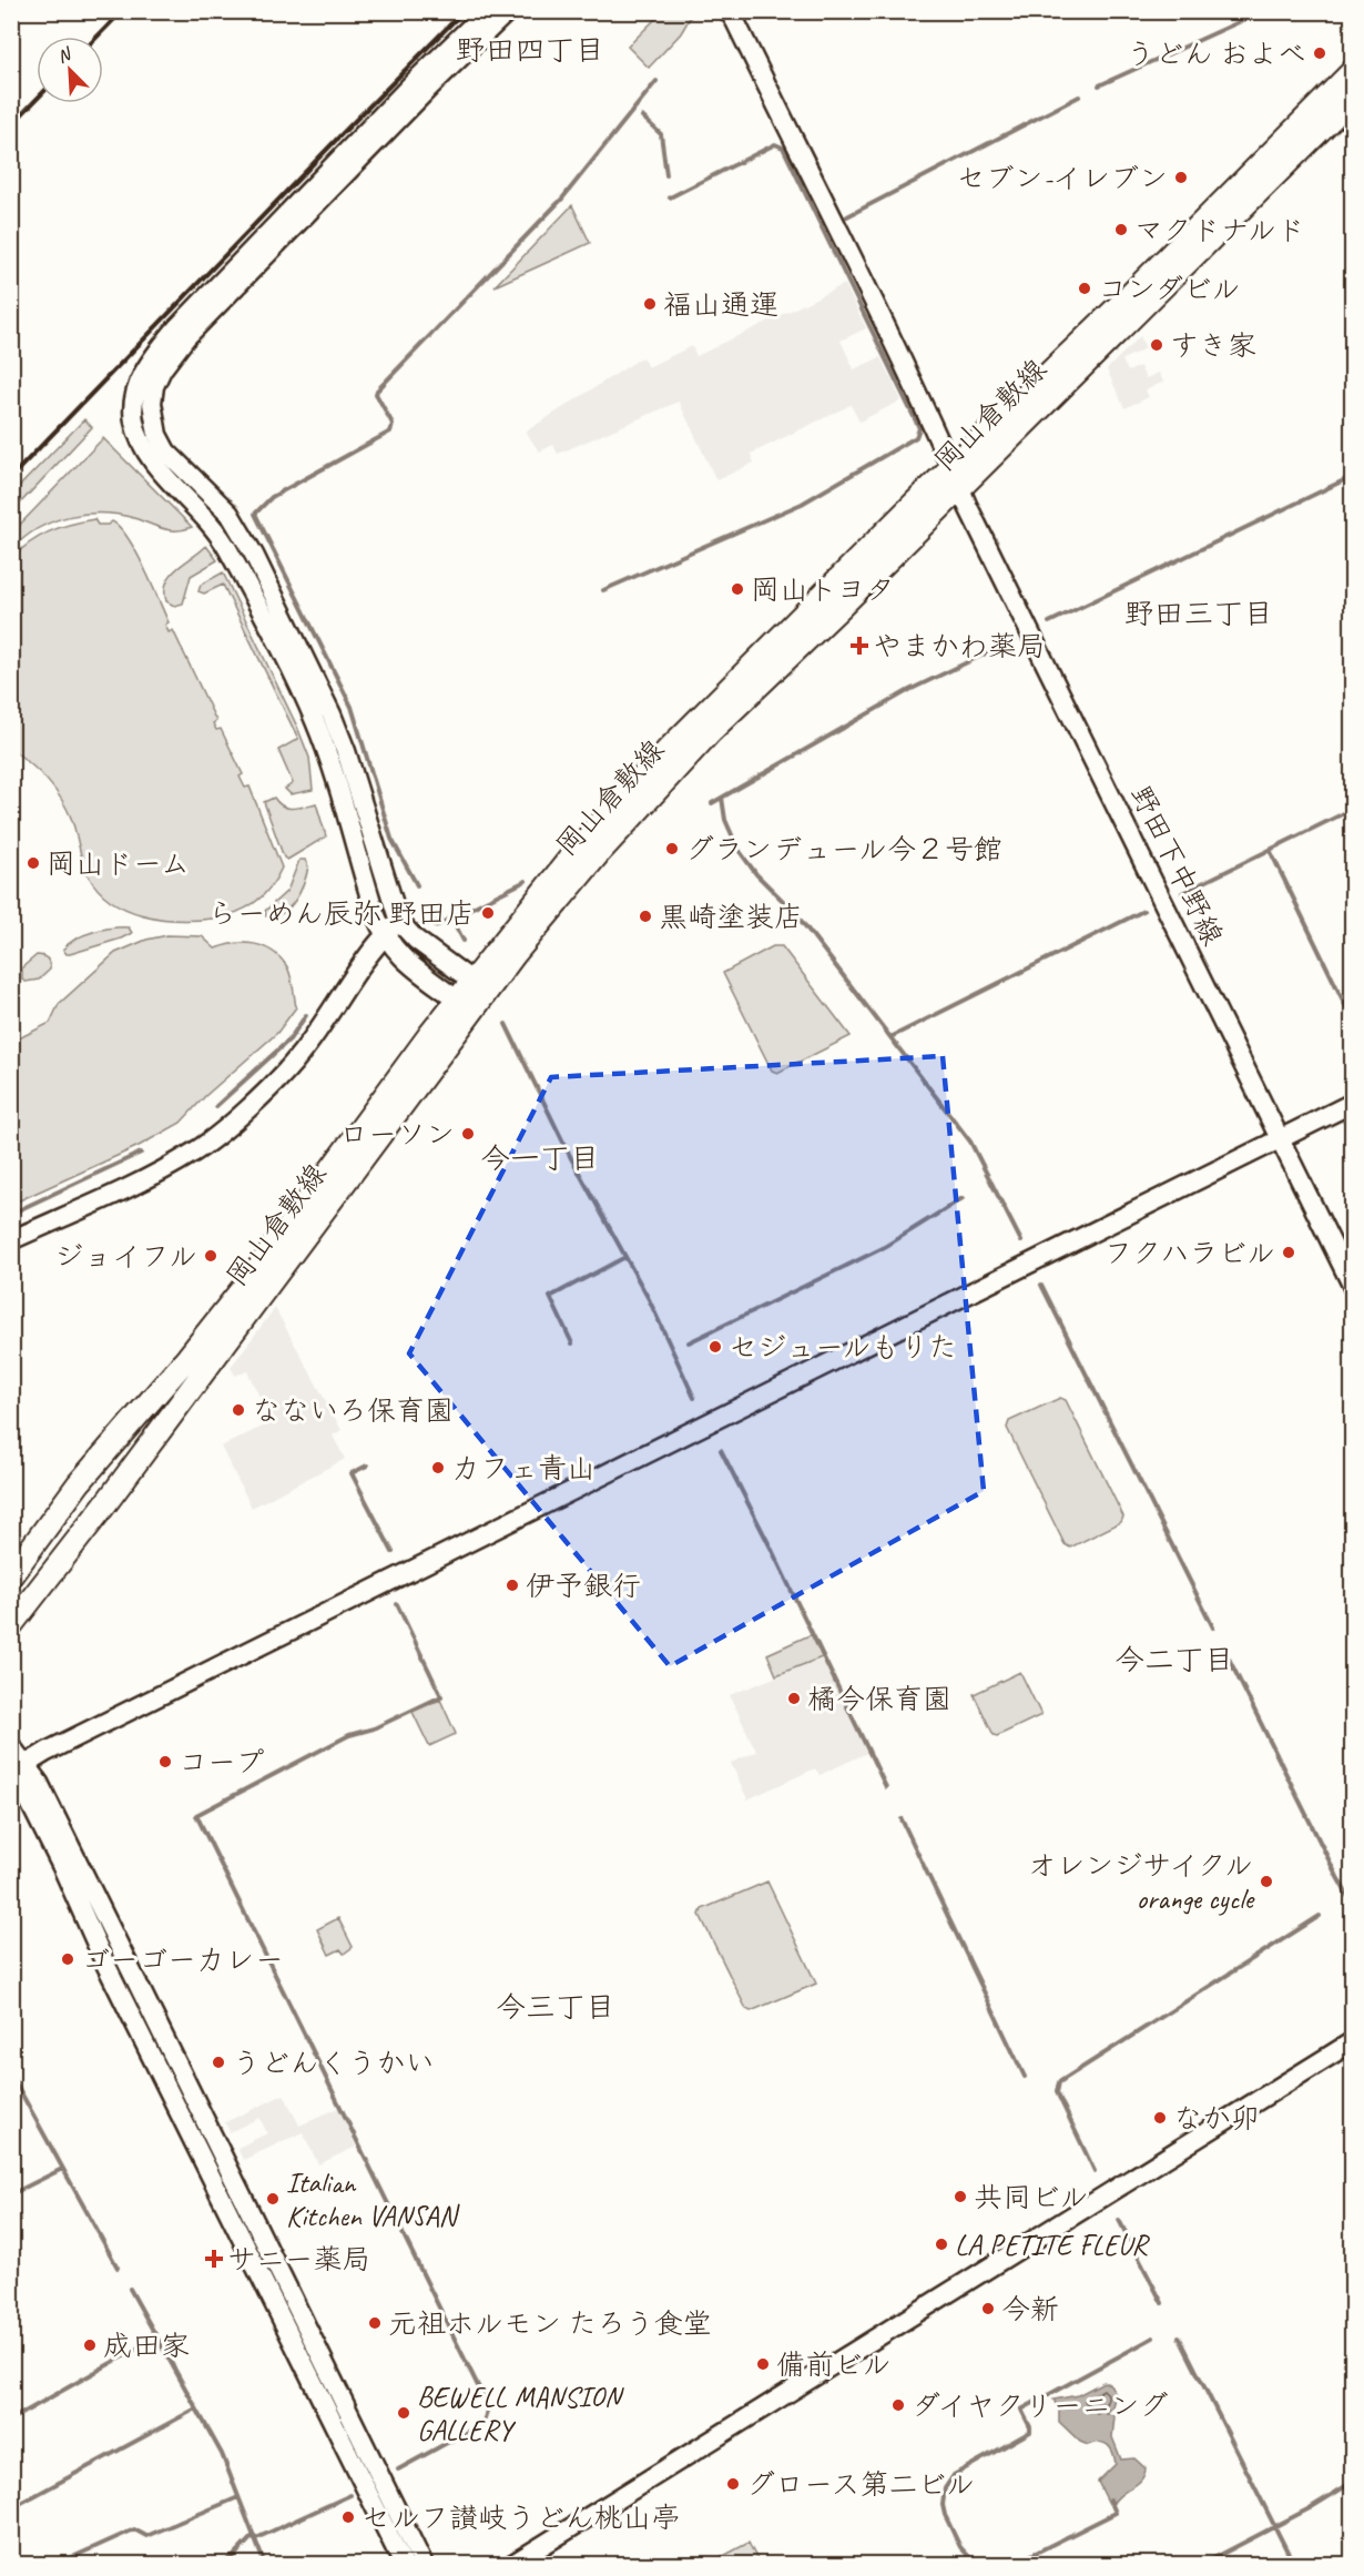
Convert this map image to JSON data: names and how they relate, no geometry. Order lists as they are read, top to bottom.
{
  "streets": {
    "main road": ["岡山倉敷線"],
    "street": ["野田下中野線"]
  },
  "crossings": [
    ["岡山倉敷線", "野田下中野線"]
  ],
  "districts": [
    "野田四丁目",
    "野田三丁目",
    "今一丁目",
    "今二丁目",
    "今三丁目"
  ],
  "places": {
    "other": [
      "うどん およべ",
      "セブン-イレブン",
      "マクドナルド",
      "コンダビル",
      "福山通運",
      "すき家",
      "岡山トヨタ",
      "グランデュール今２号館",
      "岡山ドーム",
      "らーめん辰弥 野田店",
      "黒崎塗装店",
      "ローソン",
      "フクハラビル",
      "ジョイフル",
      "セジュールもりた",
      "なないろ保育園",
      "カフェ青山",
      "伊予銀行",
      "橘今保育園",
      "コープ",
      "オレンジサイクル orange cycle",
      "ゴーゴーカレー",
      "うどんくうかい",
      "なか卯",
      "共同ビル",
      "Italian Kitchen VANSAN",
      "LA PETITE FLEUR",
      "今新",
      "元祖ホルモン たろう食堂",
      "成田家",
      "備前ビル",
      "ダイヤクリーニング",
      "BEWELL MANSION GALLERY",
      "グロース第二ビル",
      "セルフ讃岐うどん桃山亭"
    ],
    "health": ["やまかわ薬局", "サニー薬局"]
  },
  "north": "top left"
}
